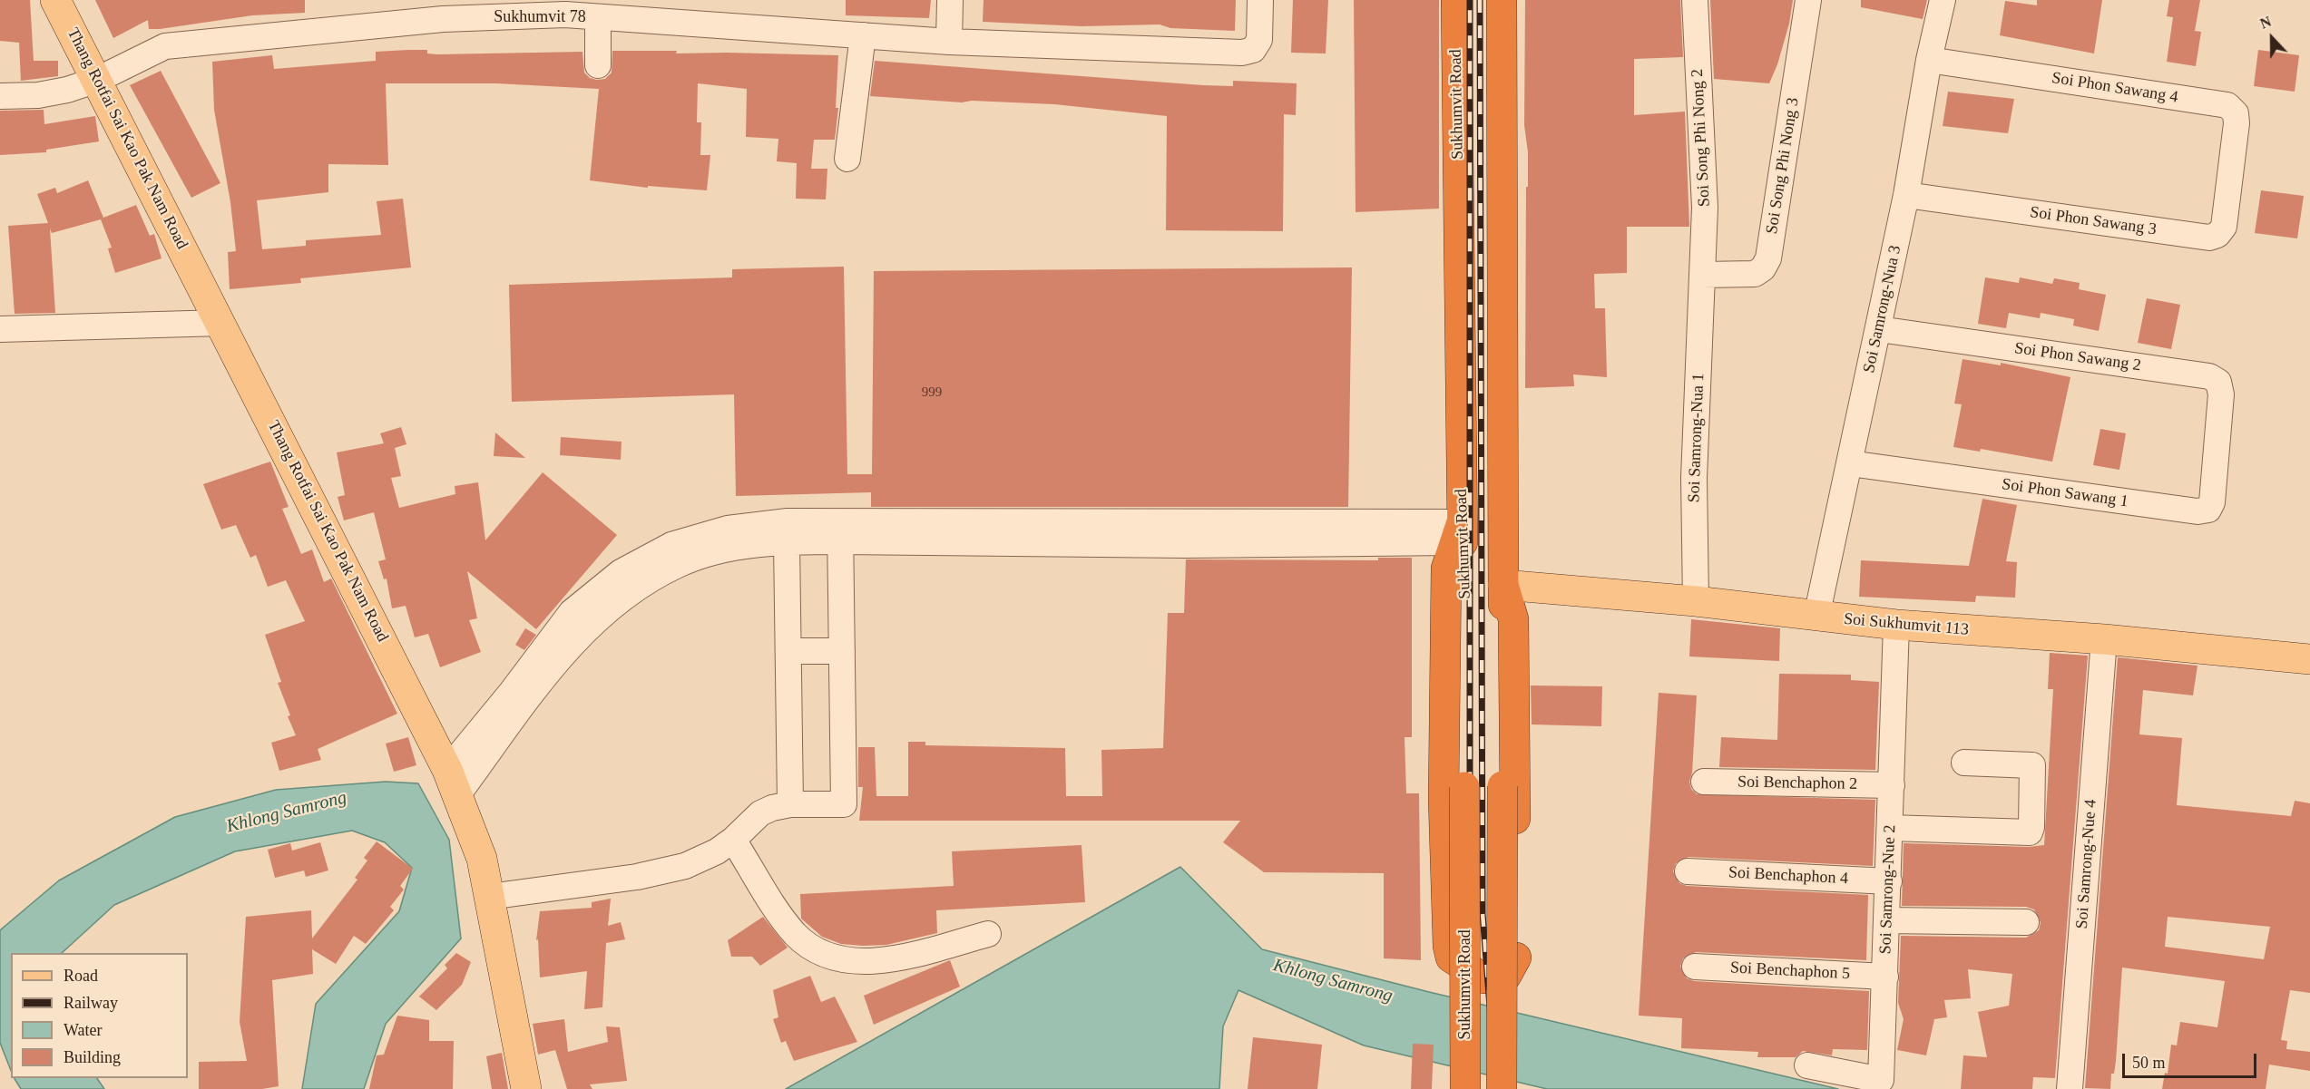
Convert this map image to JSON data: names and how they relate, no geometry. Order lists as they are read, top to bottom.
{
  "streets": {
    "highway": ["Sukhumvit Road"],
    "main road": ["Thang Rotfai Sai Kao Pak Nam Road", "Soi Sukhumvit 113"],
    "street": [
      "Sukhumvit 78",
      "Soi Phon Sawang 4",
      "Soi Song Phi Nong 2",
      "Soi Song Phi Nong 3",
      "Soi Phon Sawang 3",
      "Soi Samrong-Nua 3",
      "Soi Phon Sawang 2",
      "Soi Samrong-Nua 1",
      "Soi Phon Sawang 1",
      "Soi Benchaphon 2",
      "Soi Samrong-Nue 4",
      "Soi Benchaphon 4",
      "Soi Samrong-Nue 2",
      "Soi Benchaphon 5"
    ]
  },
  "crossings": [
    ["Sukhumvit 78", "Thang Rotfai Sai Kao Pak Nam Road"],
    ["Soi Phon Sawang 4", "Soi Phon Sawang 3"],
    ["Soi Phon Sawang 4", "Soi Samrong-Nua 3"],
    ["Soi Song Phi Nong 2", "Soi Song Phi Nong 3"],
    ["Soi Song Phi Nong 2", "Soi Samrong-Nua 1"],
    ["Soi Song Phi Nong 3", "Soi Samrong-Nua 1"],
    ["Soi Phon Sawang 3", "Soi Samrong-Nua 3"],
    ["Soi Samrong-Nua 3", "Soi Phon Sawang 2"],
    ["Soi Samrong-Nua 3", "Soi Phon Sawang 1"],
    ["Soi Samrong-Nua 3", "Soi Sukhumvit 113"],
    ["Soi Phon Sawang 2", "Soi Phon Sawang 1"],
    ["Soi Samrong-Nua 1", "Soi Sukhumvit 113"],
    ["Soi Sukhumvit 113", "Soi Samrong-Nue 4"],
    ["Soi Sukhumvit 113", "Soi Samrong-Nue 2"],
    ["Soi Benchaphon 2", "Soi Samrong-Nue 2"],
    ["Soi Benchaphon 4", "Soi Samrong-Nue 2"],
    ["Soi Samrong-Nue 2", "Soi Benchaphon 5"]
  ],
  "water": ["Khlong Samrong"],
  "house_numbers": ["999"],
  "legend": [
    "Road",
    "Railway",
    "Water",
    "Building"
  ],
  "scale_bar": "50 m",
  "north": "top"
}
